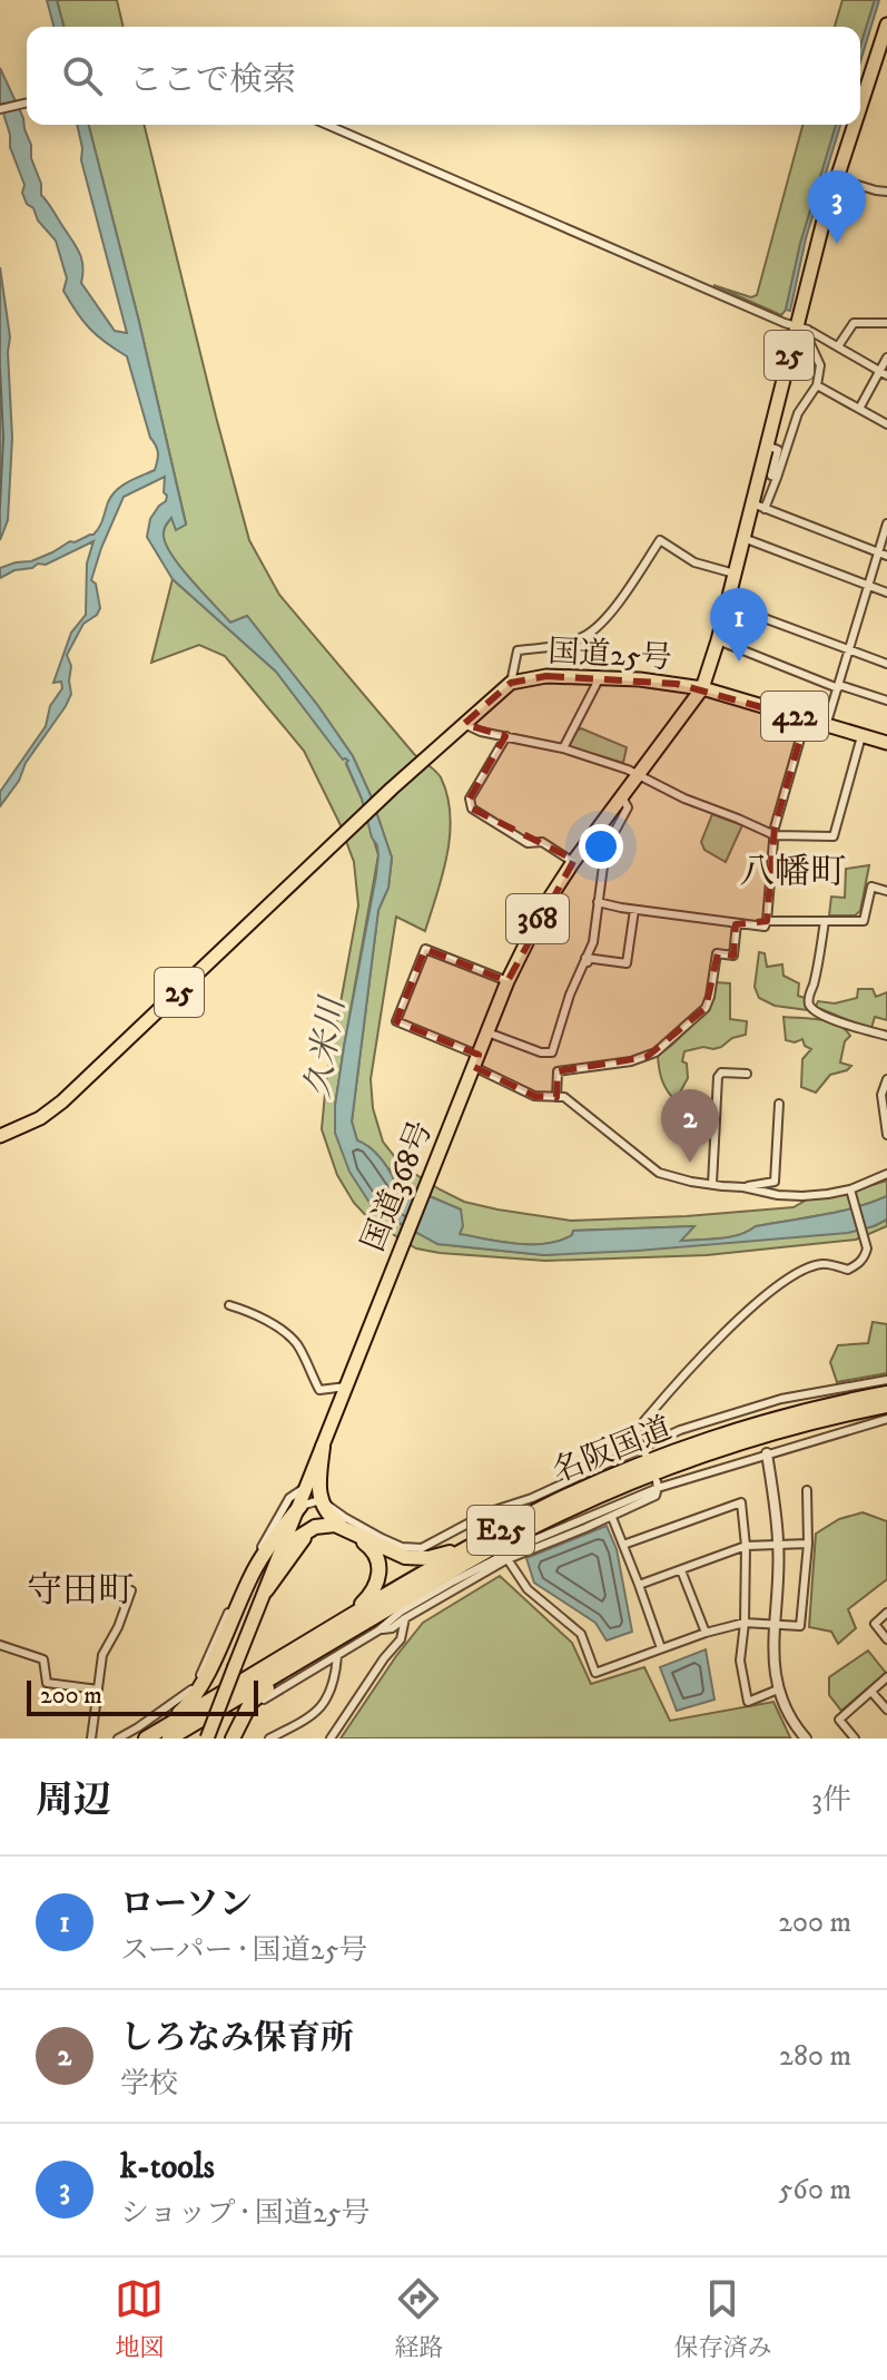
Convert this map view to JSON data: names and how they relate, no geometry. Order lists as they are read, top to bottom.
{
  "streets": {
    "highway": [
      "25",
      "国道25号",
      "422",
      "368",
      "国道368号",
      "名阪国道",
      "E25"
    ]
  },
  "crossings": [
    ["国道25号", "422"],
    ["国道25号", "国道368号"],
    ["422", "国道368号"]
  ],
  "districts": ["八幡町", "守田町"],
  "water": ["久米川"],
  "scale_bar": "200 m",
  "page": {
    "search": "ここで検索",
    "pins": ["3", "1", "2"],
    "scale": "200 m",
    "heading": ["周辺", "3件"],
    "list": [
      {
        "mark": "1",
        "name": "ローソン",
        "note": "スーパー · 国道25号",
        "value": "200 m"
      },
      {
        "mark": "2",
        "name": "しろなみ保育所",
        "note": "学校",
        "value": "280 m"
      },
      {
        "mark": "3",
        "name": "k-tools",
        "note": "ショップ · 国道25号",
        "value": "560 m"
      }
    ],
    "nav": ["地図", "経路", "保存済み"]
  }
}
